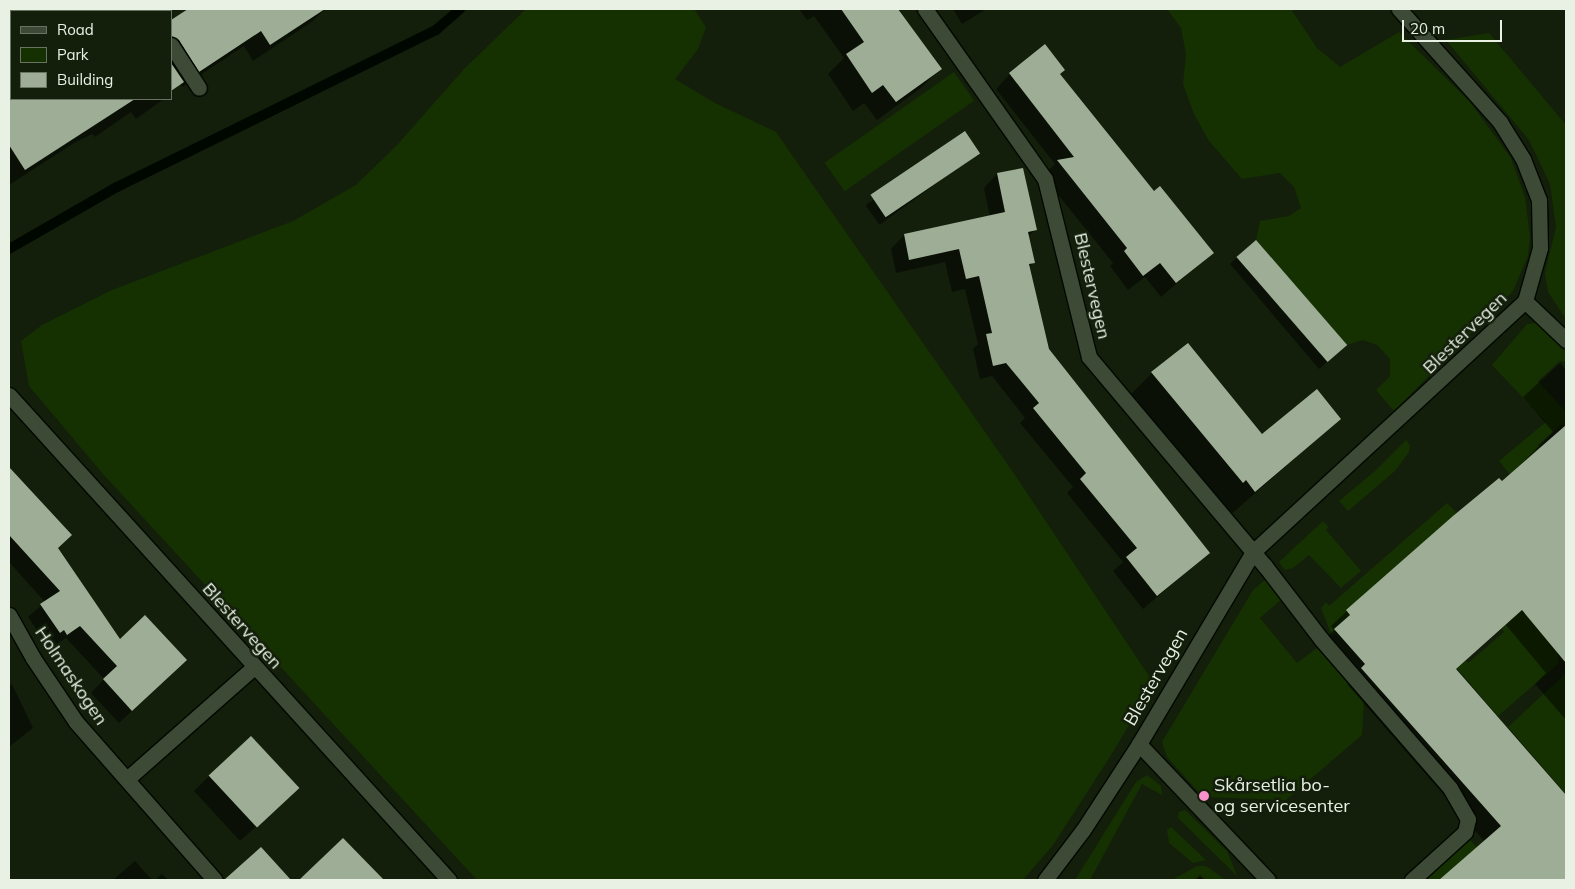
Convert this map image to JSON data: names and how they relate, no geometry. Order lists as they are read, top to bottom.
{
  "streets": {
    "street": ["Blestervegen", "Holmaskogen"]
  },
  "places": ["Skårsetlia bo- og servicesenter"],
  "legend": ["Road", "Park", "Building"],
  "scale_bar": "20 m"
}
